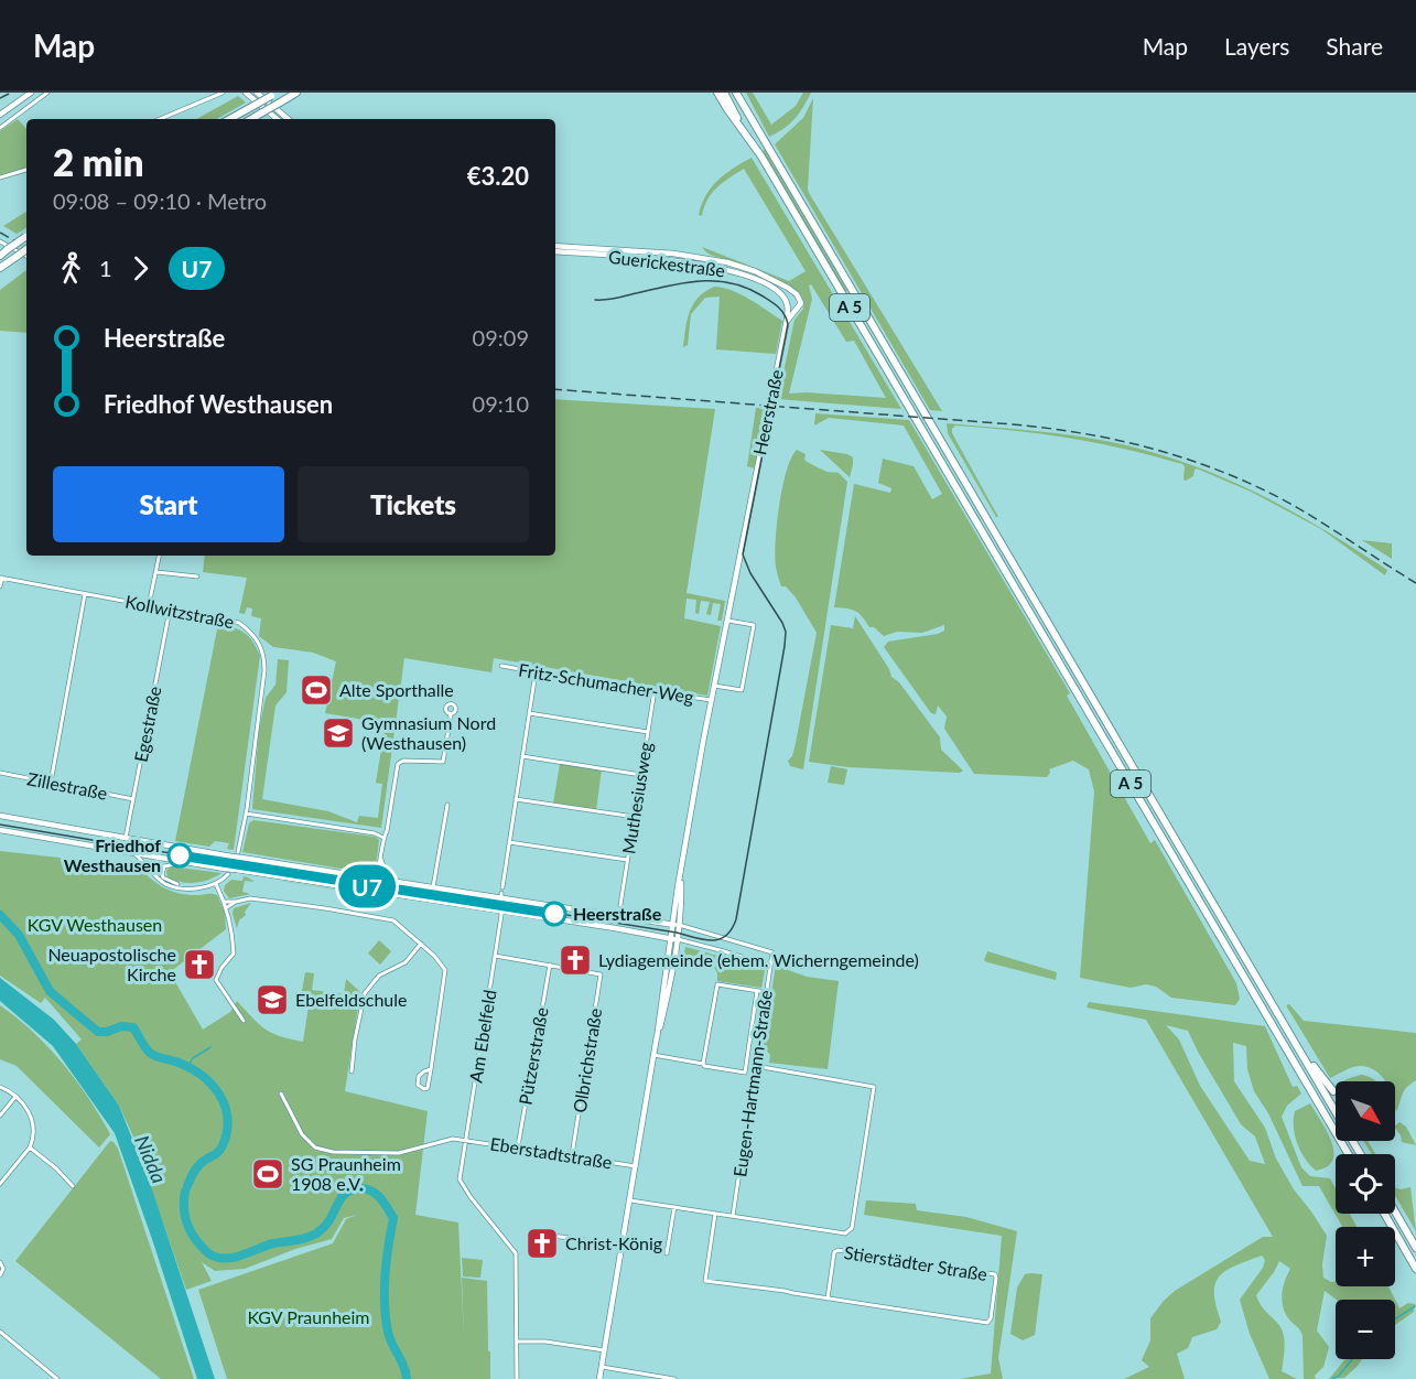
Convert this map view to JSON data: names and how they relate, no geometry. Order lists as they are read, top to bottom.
{
  "streets": {
    "highway": ["A 5"],
    "main road": ["Guerickestraße", "Heerstraße"],
    "street": [
      "Kollwitzstraße",
      "Fritz-Schumacher-Weg",
      "Egestraße",
      "Zillestraße",
      "Muthesiusweg",
      "Am Ebelfeld",
      "Pützerstraße",
      "Olbrichstraße",
      "Eugen-Hartmann-Straße",
      "Eberstadtstraße",
      "Stierstädter Straße"
    ]
  },
  "crossings": [
    ["Guerickestraße", "Heerstraße"],
    ["Heerstraße", "Fritz-Schumacher-Weg"],
    ["Heerstraße", "Eugen-Hartmann-Straße"],
    ["Heerstraße", "Eberstadtstraße"],
    ["Heerstraße", "Stierstädter Straße"],
    ["Kollwitzstraße", "Egestraße"],
    ["Fritz-Schumacher-Weg", "Muthesiusweg"],
    ["Egestraße", "Zillestraße"],
    ["Am Ebelfeld", "Eberstadtstraße"],
    ["Pützerstraße", "Olbrichstraße"],
    ["Pützerstraße", "Eberstadtstraße"],
    ["Olbrichstraße", "Eberstadtstraße"],
    ["Eugen-Hartmann-Straße", "Stierstädter Straße"]
  ],
  "water": ["Nidda"],
  "parks": ["KGV Westhausen", "KGV Praunheim"],
  "places": {
    "sports": ["Alte Sporthalle", "SG Praunheim 1908 e.V."],
    "school or university": ["Gymnasium Nord (Westhausen)", "Ebelfeldschule"],
    "other": ["Friedhof Westhausen", "Heerstraße"],
    "church": ["Lydiagemeinde (ehem. Wicherngemeinde)", "Neuapostolische Kirche", "Christ-König"]
  },
  "lines": ["metro line U7"],
  "north": "bottom right",
  "page": {
    "header": "Map",
    "nav": ["Map", "Layers", "Share"],
    "on_map": "U7",
    "heading": ["2 min", "09:08 – 09:10 · Metro", "€3.20"],
    "legs": ["1", "U7"],
    "list": [
      {
        "name": "Heerstraße",
        "value": "09:09"
      },
      {
        "name": "Friedhof Westhausen",
        "value": "09:10"
      }
    ],
    "buttons": ["Start", "Tickets"],
    "map_buttons": ["+", "−"]
  }
}
